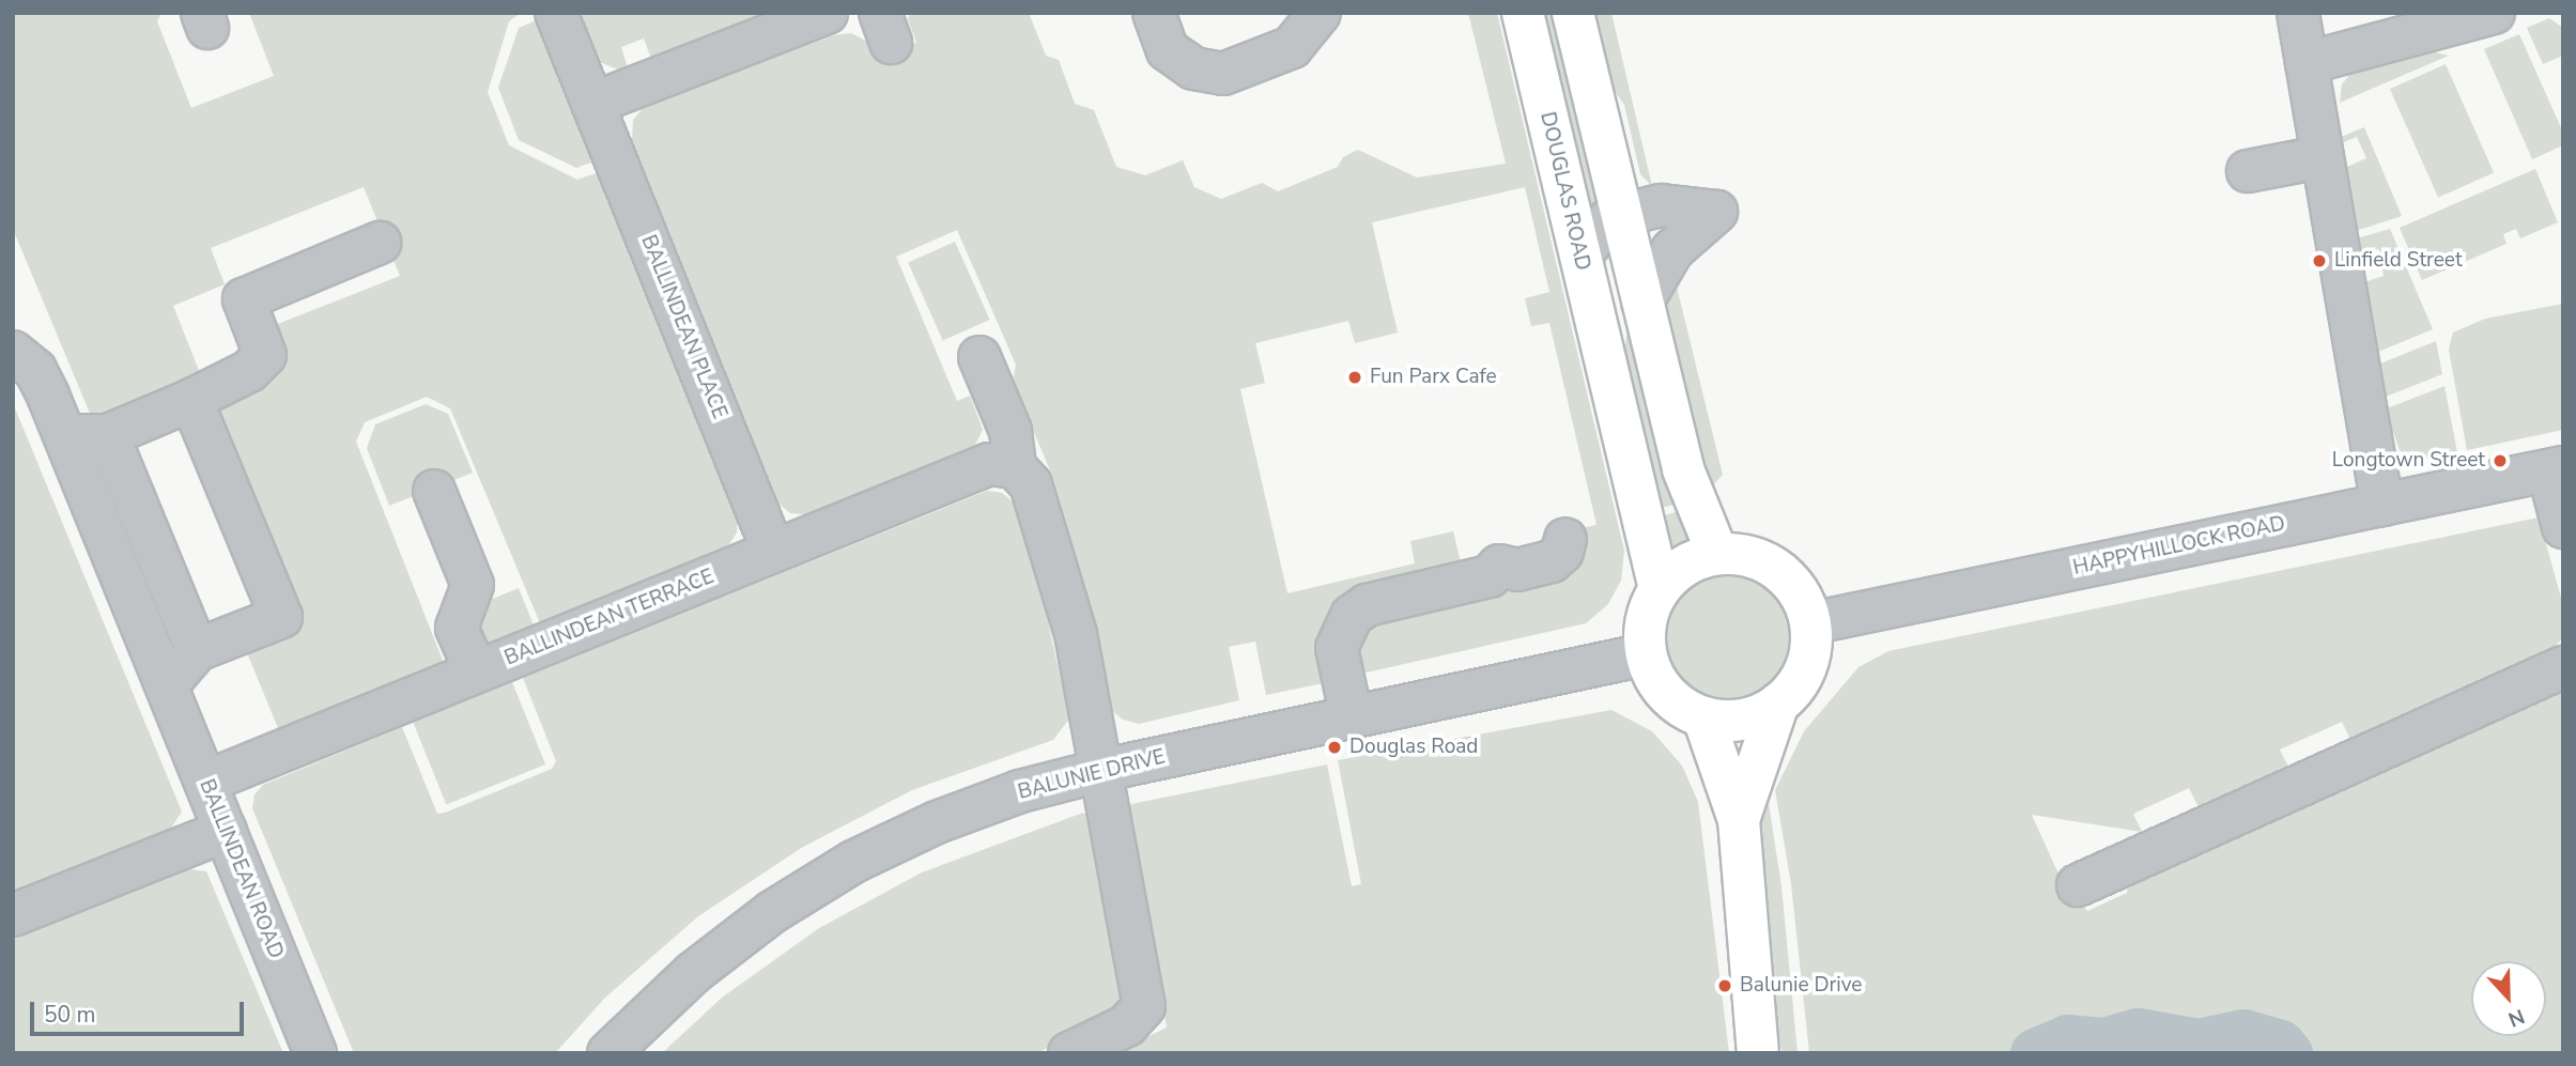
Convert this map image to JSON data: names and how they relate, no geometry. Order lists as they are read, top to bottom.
{
  "streets": {
    "main road": ["DOUGLAS ROAD"],
    "street": [
      "BALLINDEAN PLACE",
      "HAPPYHILLOCK ROAD",
      "BALLINDEAN TERRACE",
      "BALUNIE DRIVE",
      "BALLINDEAN ROAD"
    ]
  },
  "crossings": [
    ["DOUGLAS ROAD", "HAPPYHILLOCK ROAD"],
    ["DOUGLAS ROAD", "BALUNIE DRIVE"],
    ["BALLINDEAN PLACE", "BALLINDEAN TERRACE"],
    ["HAPPYHILLOCK ROAD", "BALUNIE DRIVE"],
    ["BALLINDEAN TERRACE", "BALLINDEAN ROAD"]
  ],
  "places": [
    "Linfield Street",
    "Fun Parx Cafe",
    "Longtown Street",
    "Douglas Road",
    "Balunie Drive"
  ],
  "scale_bar": "50 m",
  "north": "bottom"
}
